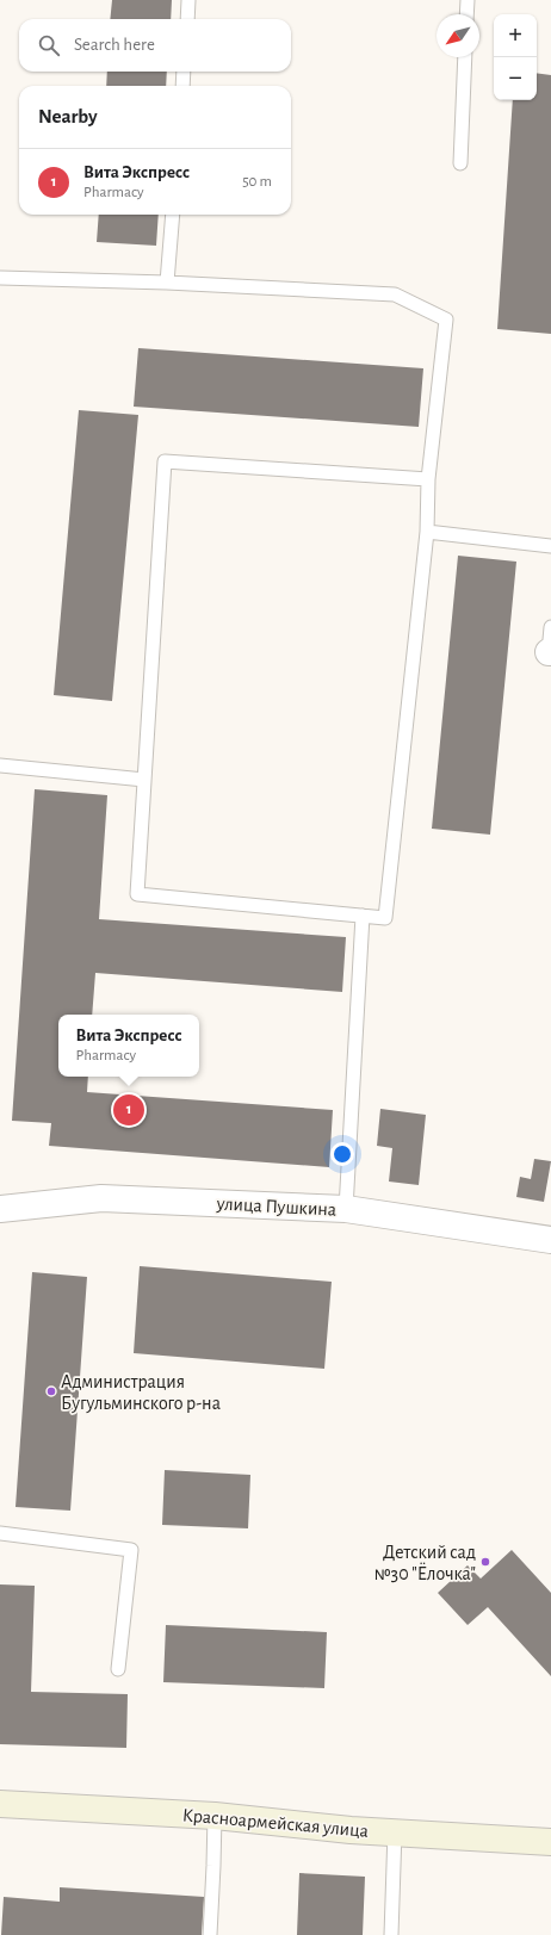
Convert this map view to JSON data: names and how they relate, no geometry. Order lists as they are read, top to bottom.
{
  "streets": {
    "street": ["улица Пушкина", "Красноармейская улица"]
  },
  "places": ["Администрация Бугульминского р-на", "Детский сад №30 \"Ёлочка\""],
  "north": "bottom left",
  "page": {
    "map_buttons": ["+", "−"],
    "search": "Search here",
    "heading": "Nearby",
    "list": [
      {
        "mark": "1",
        "name": "Вита Экспресс",
        "note": "Pharmacy",
        "value": "50 m"
      }
    ],
    "popup": ["Вита Экспресс", "Pharmacy"],
    "pins": "1"
  }
}
